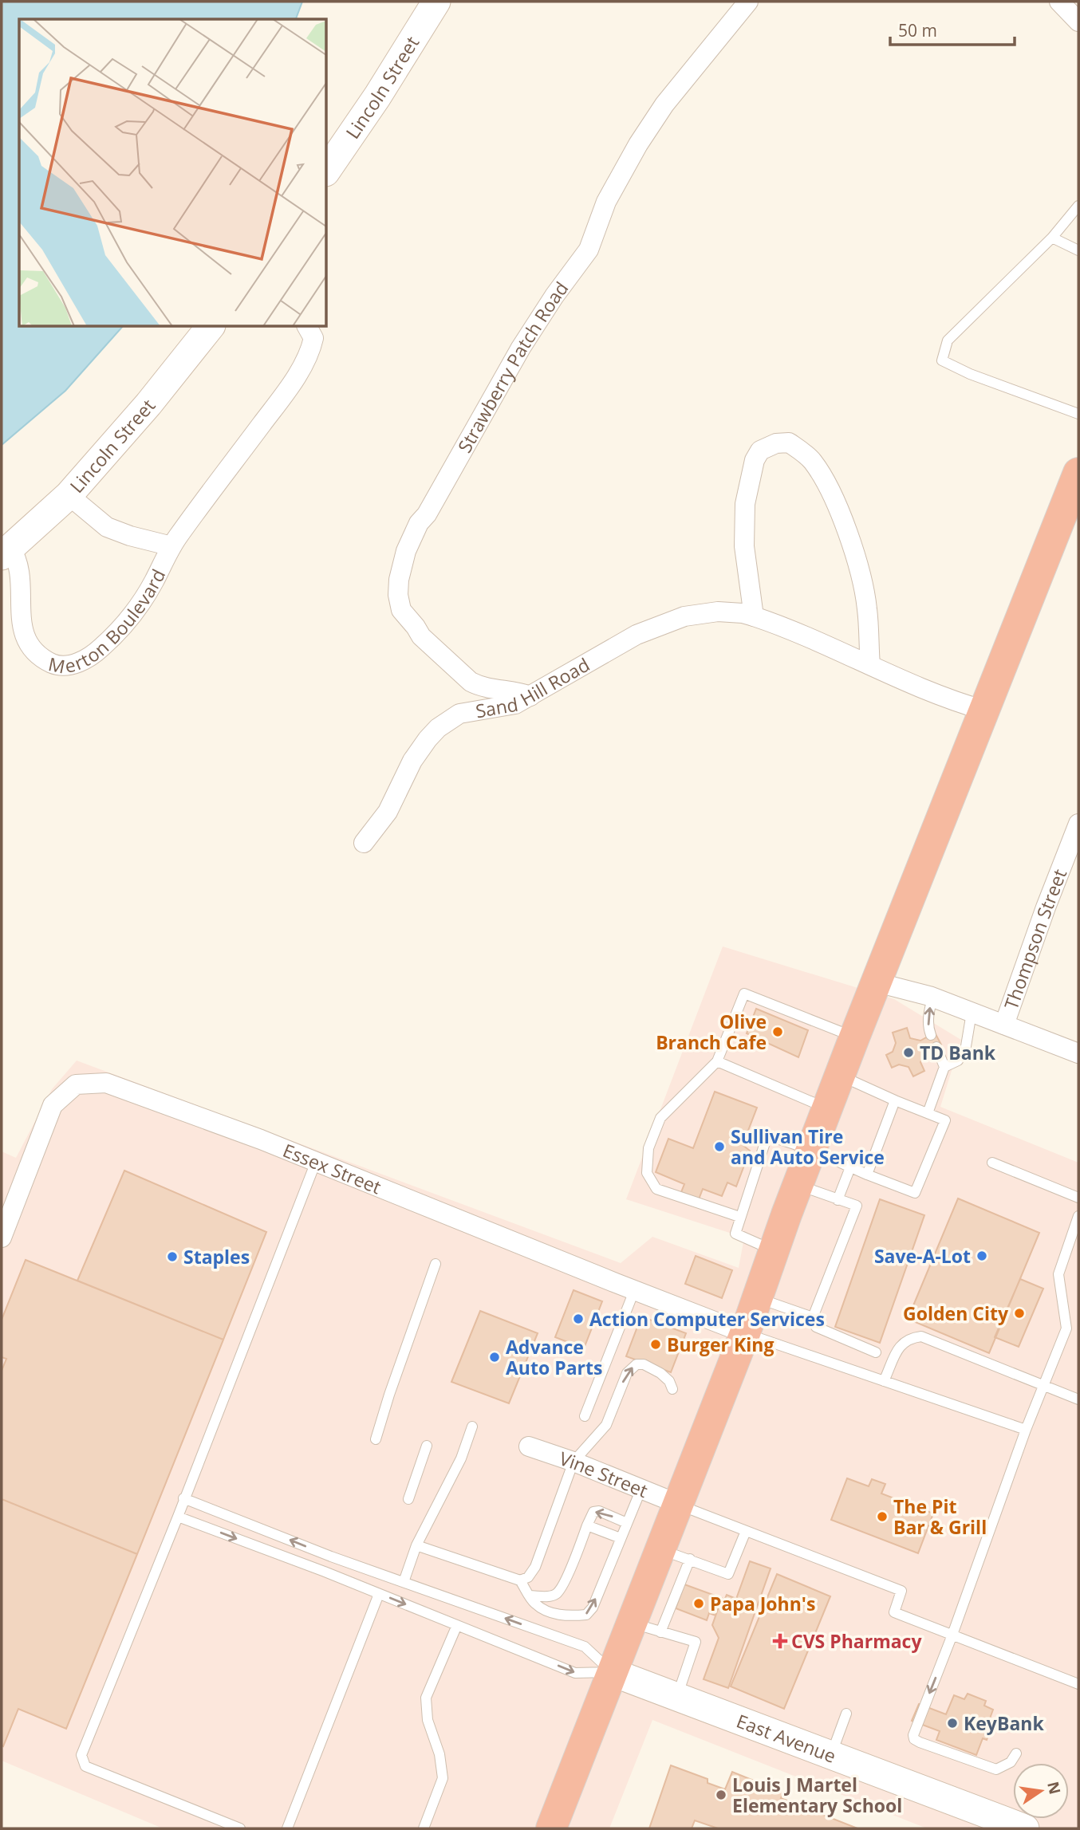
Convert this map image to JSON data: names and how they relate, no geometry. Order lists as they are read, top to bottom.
{
  "streets": {
    "main road": ["Lincoln Street", "East Avenue"],
    "street": [
      "Strawberry Patch Road",
      "Merton Boulevard",
      "Sand Hill Road",
      "Thompson Street",
      "Essex Street",
      "Vine Street"
    ]
  },
  "crossings": [
    ["Lincoln Street", "Merton Boulevard"],
    ["Strawberry Patch Road", "Sand Hill Road"]
  ],
  "places": {
    "other": [
      "Olive Branch Cafe",
      "TD Bank",
      "Sullivan Tire and Auto Service",
      "Save-A-Lot",
      "Staples",
      "Golden City",
      "Action Computer Services",
      "Burger King",
      "Advance Auto Parts",
      "The Pit Bar & Grill",
      "Papa John's",
      "KeyBank",
      "Louis J Martel Elementary School"
    ],
    "health": ["CVS Pharmacy"]
  },
  "scale_bar": "50 m",
  "north": "right"
}
